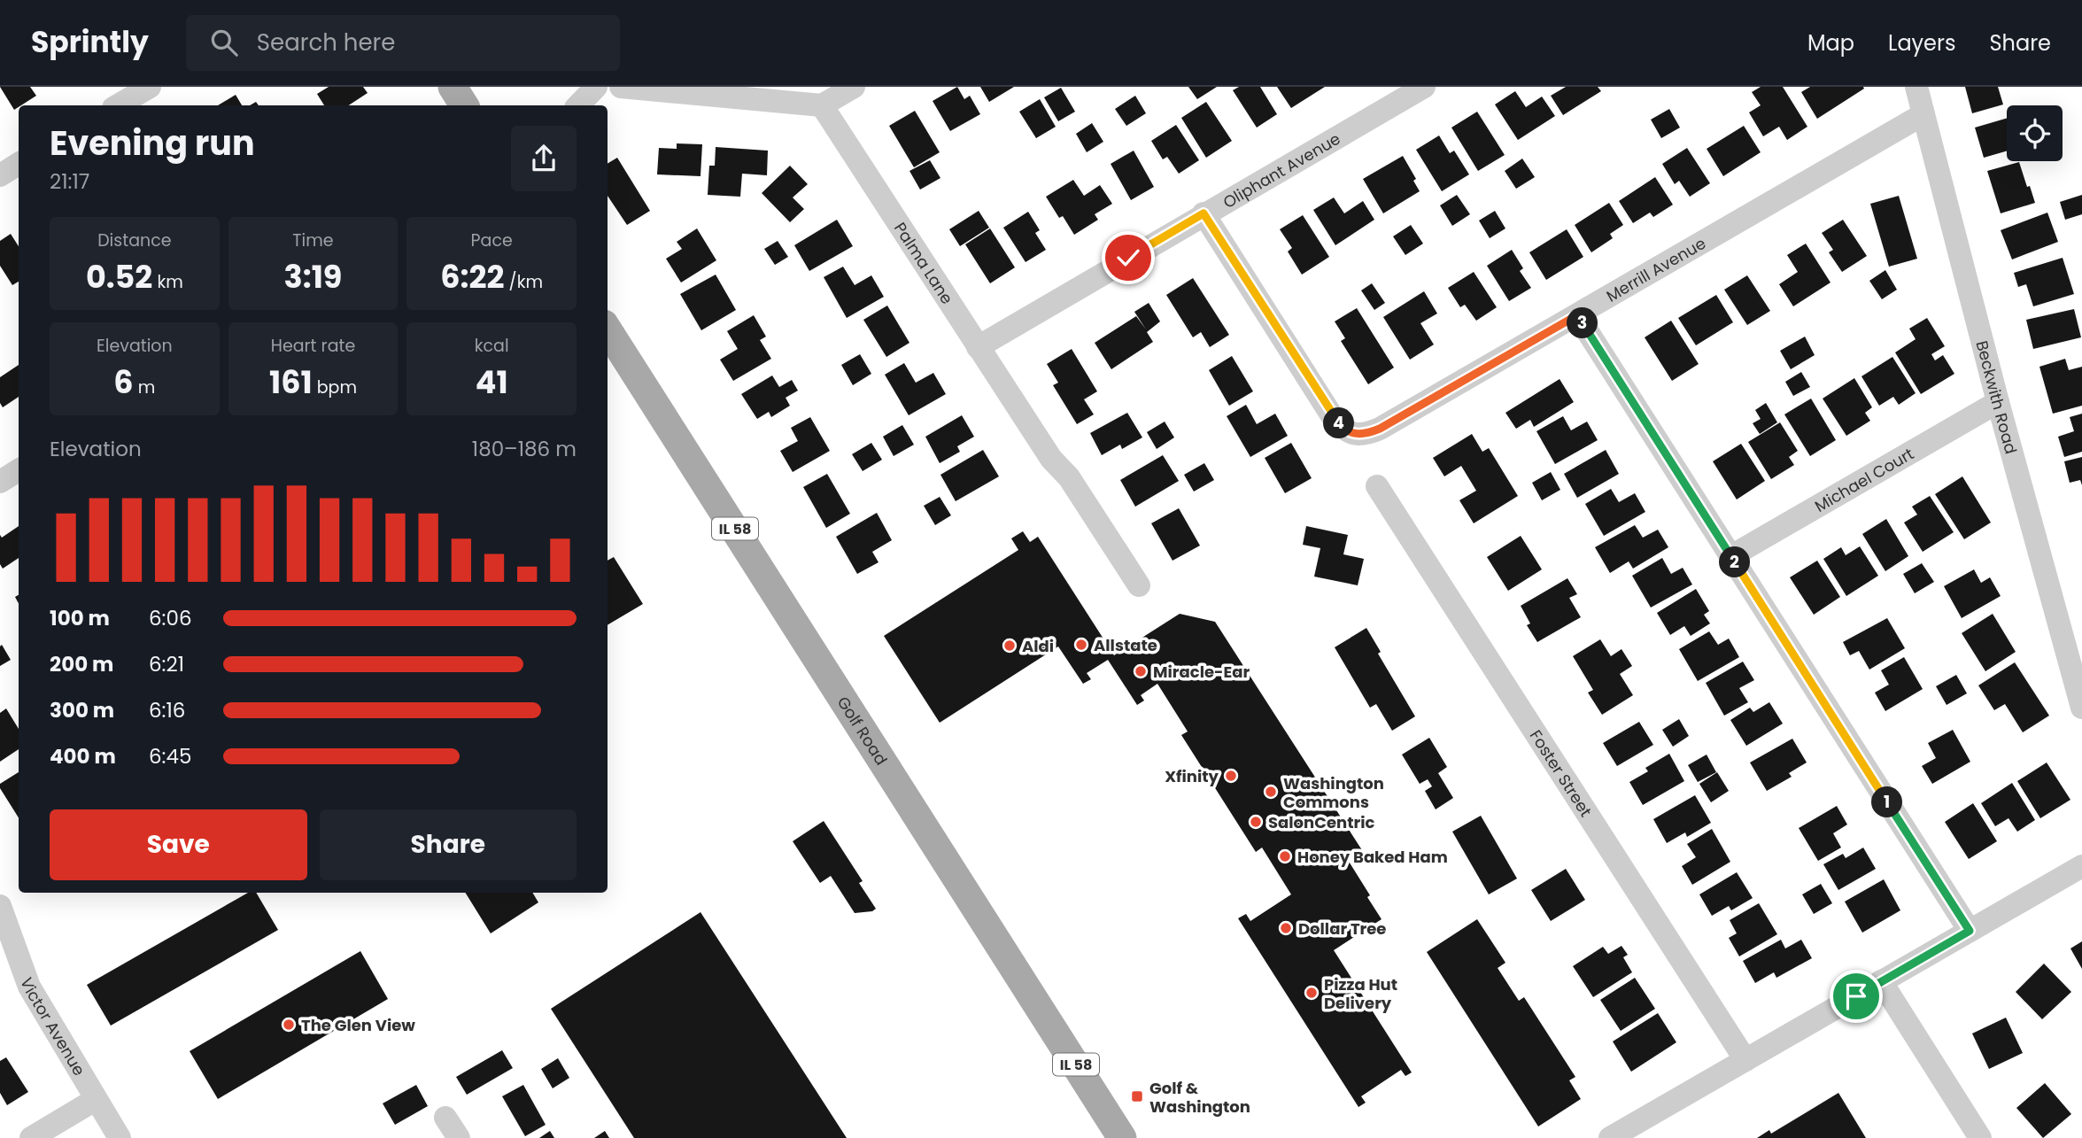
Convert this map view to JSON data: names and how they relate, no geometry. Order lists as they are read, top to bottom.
{
  "streets": {
    "main road": ["IL 58", "Golf Road"],
    "street": [
      "Oliphant Avenue",
      "Palma Lane",
      "Merrill Avenue",
      "Beckwith Road",
      "Michael Court",
      "Foster Street",
      "Victor Avenue"
    ]
  },
  "crossings": [
    ["Oliphant Avenue", "Palma Lane"],
    ["Oliphant Avenue", "Merrill Avenue"],
    ["Merrill Avenue", "Beckwith Road"],
    ["Beckwith Road", "Michael Court"]
  ],
  "places": {
    "other": [
      "Allstate",
      "Aldi",
      "Miracle-Ear",
      "Xfinity",
      "Washington Commons",
      "SalonCentric",
      "Honey Baked Ham",
      "Dollar Tree",
      "Pizza Hut Delivery",
      "The Glen View"
    ],
    "transit": ["Golf & Washington"]
  },
  "page": {
    "header": "Sprintly",
    "search": "Search here",
    "nav": ["Map", "Layers", "Share"],
    "heading": ["Evening run", "21:17"],
    "stats": [
      ["Distance", "0.52 km"],
      ["Time", "3:19"],
      ["Pace", "6:22 /km"],
      ["Elevation", "6 m"],
      ["Heart rate", "161 bpm"],
      ["kcal", "41"]
    ],
    "pins": [
      "3",
      "4",
      "2",
      "1"
    ],
    "chart": ["Elevation", "180–186 m"],
    "list": [
      {
        "name": "100 m",
        "note": "6:06"
      },
      {
        "name": "200 m",
        "note": "6:21"
      },
      {
        "name": "300 m",
        "note": "6:16"
      },
      {
        "name": "400 m",
        "note": "6:45"
      }
    ],
    "buttons": ["Save", "Share"]
  }
}
